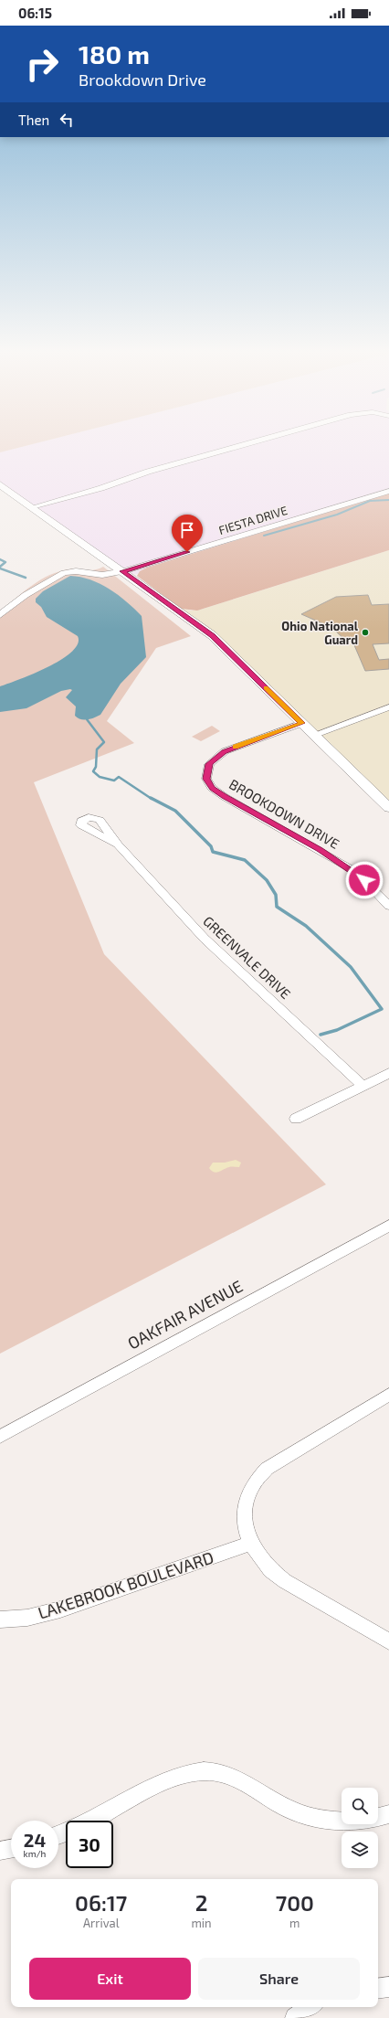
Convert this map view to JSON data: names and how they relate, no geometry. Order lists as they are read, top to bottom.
{
  "streets": {
    "street": [
      "FIESTA DRIVE",
      "BROOKDOWN DRIVE",
      "GREENVALE DRIVE",
      "OAKFAIR AVENUE",
      "LAKEBROOK BOULEVARD"
    ]
  },
  "places": ["Ohio National Guard"],
  "page": {
    "status": "06:15",
    "turn": ["180 m", "Brookdown Drive"],
    "then": "Then",
    "speed": "24 km/h",
    "limit": "30",
    "eta": [
      "06:17",
      "Arrival",
      "2",
      "min",
      "700",
      "m"
    ],
    "buttons": ["Exit", "Share"]
  }
}
